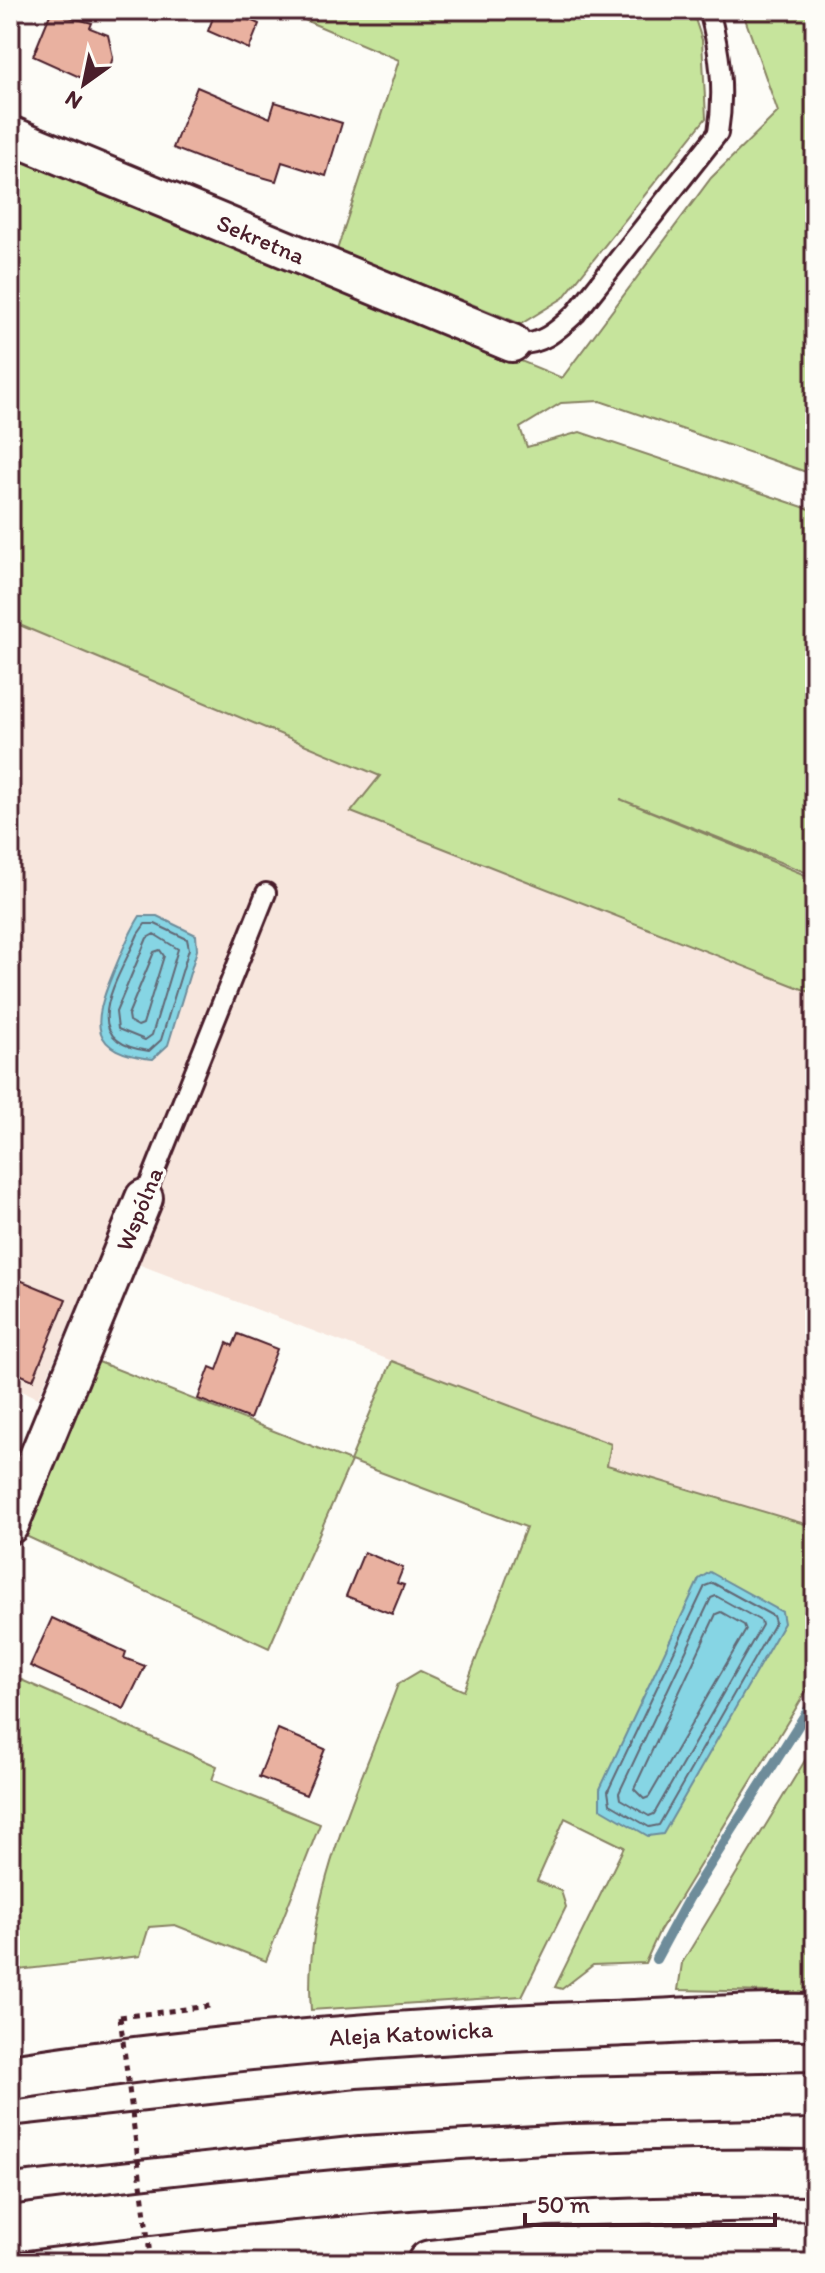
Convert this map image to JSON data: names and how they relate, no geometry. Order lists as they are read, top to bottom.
{
  "streets": {
    "main road": ["Aleja Katowicka"],
    "street": ["Sekretna", "Wspólna"]
  },
  "scale_bar": "50 m",
  "north": "bottom left"
}
